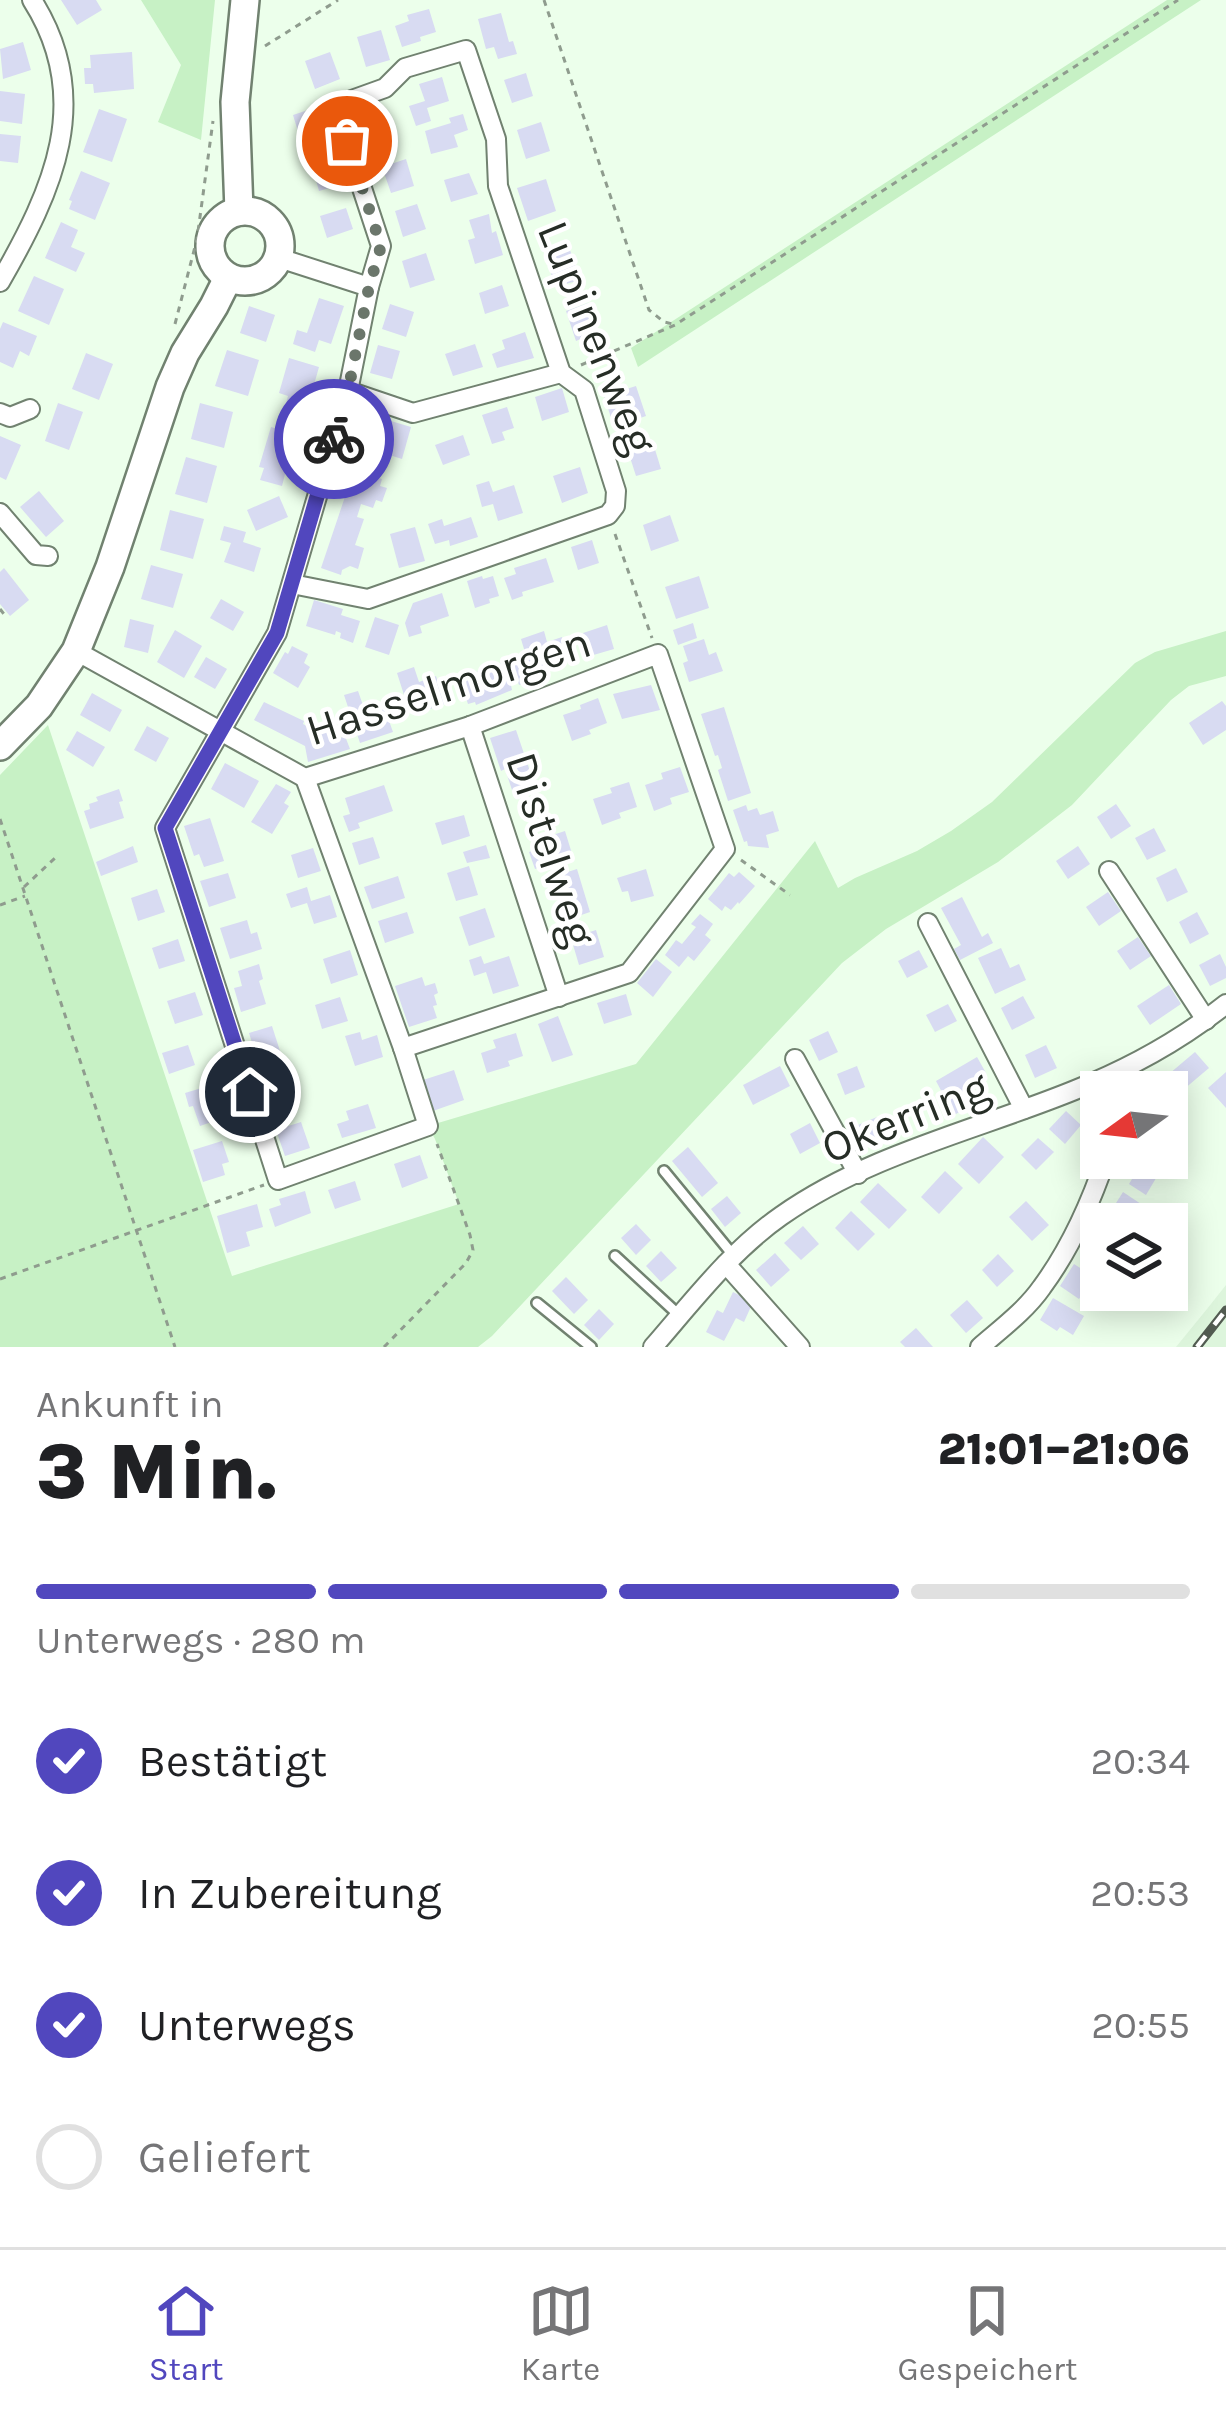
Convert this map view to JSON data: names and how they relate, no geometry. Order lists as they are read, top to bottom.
{
  "streets": {
    "street": [
      "Lupinenweg",
      "Hasselmorgen",
      "Distelweg",
      "Okerring"
    ]
  },
  "crossings": [
    ["Hasselmorgen", "Distelweg"]
  ],
  "north": "left",
  "page": {
    "heading": ["3 Min.", "Ankunft in", "21:01–21:06"],
    "bar": "Unterwegs · 280 m",
    "list": [
      ["Bestätigt", "20:34"],
      ["In Zubereitung", "20:53"],
      ["Unterwegs", "20:55"],
      "Geliefert"
    ],
    "tabs": ["Start", "Karte", "Gespeichert"]
  }
}
